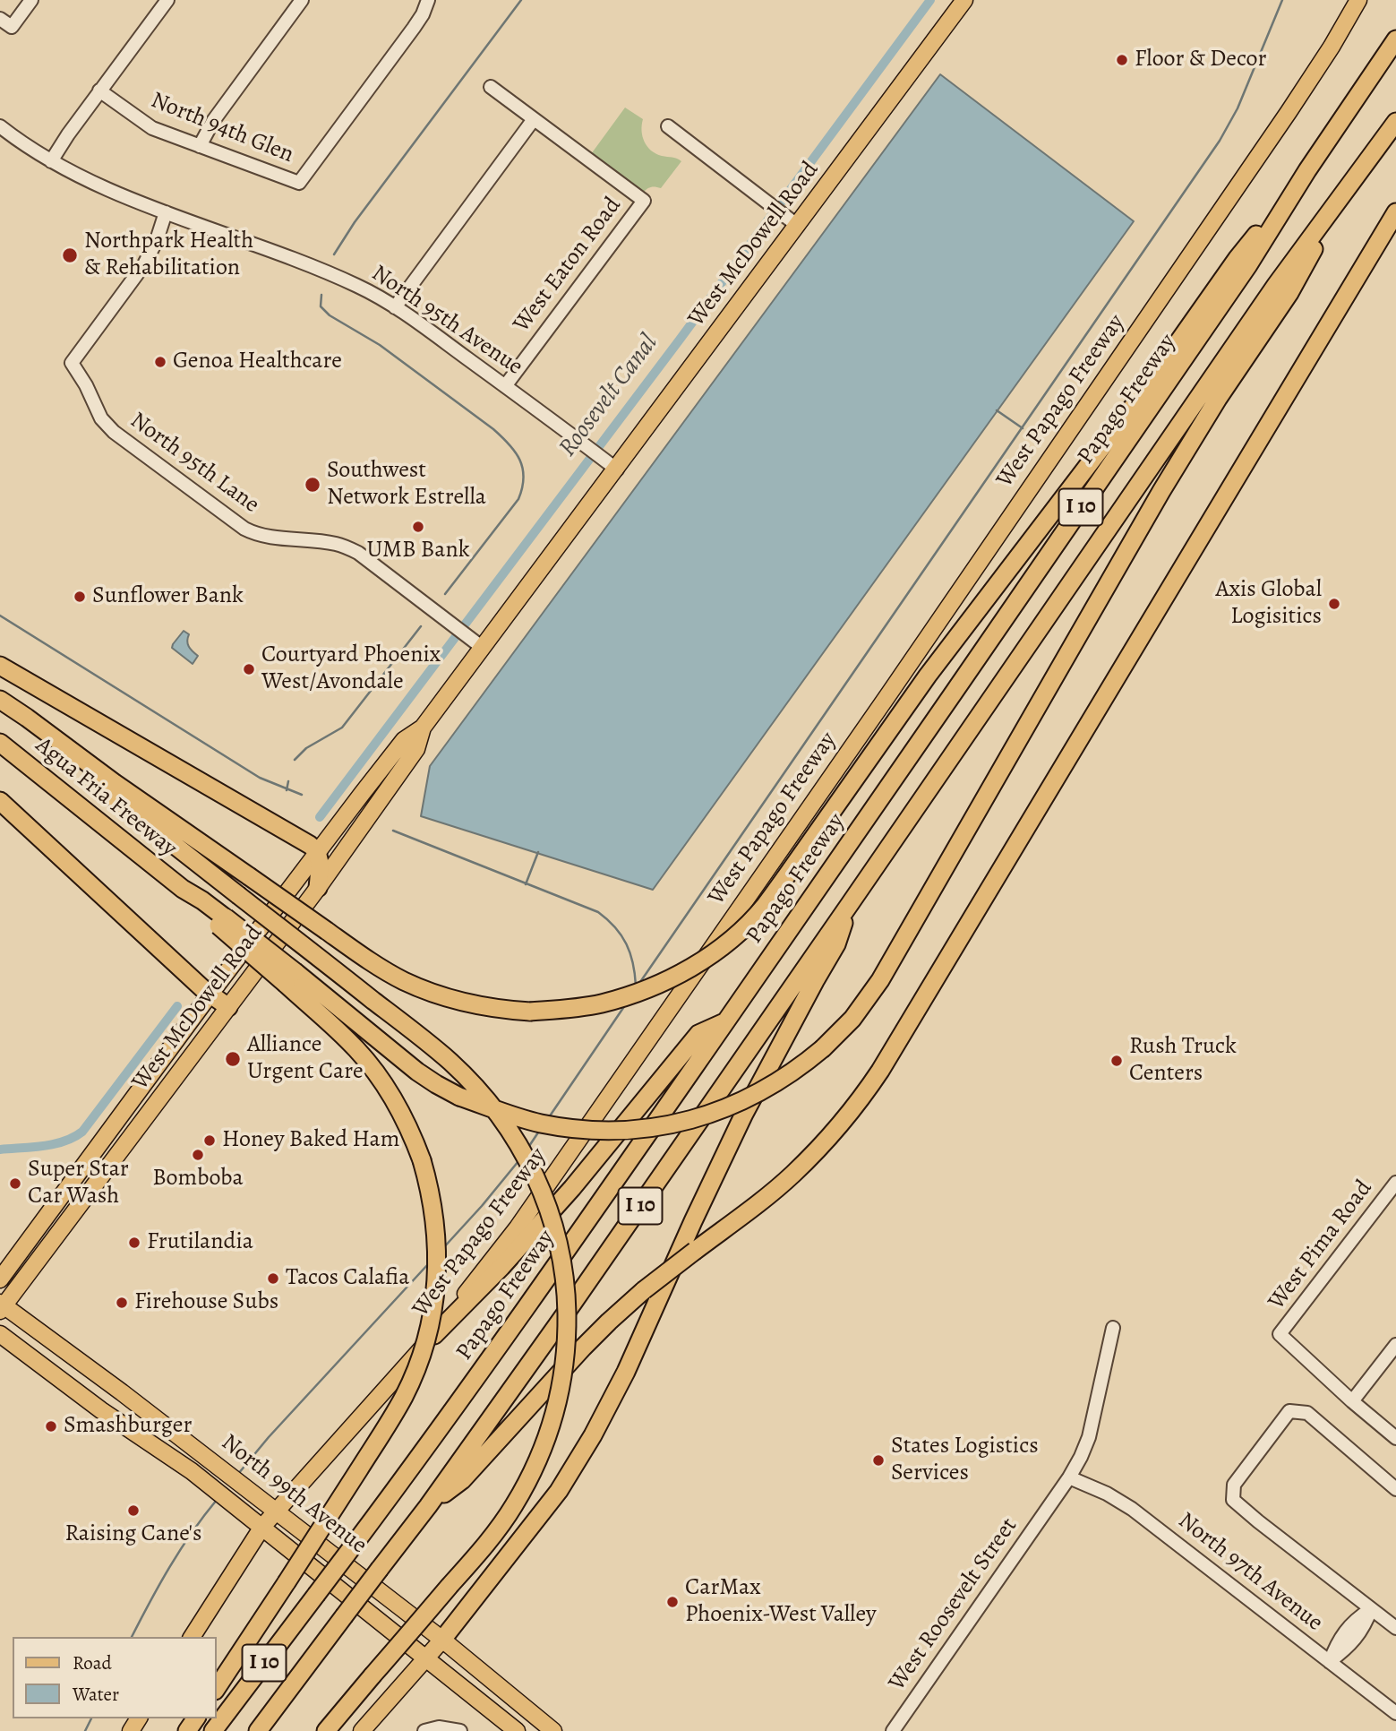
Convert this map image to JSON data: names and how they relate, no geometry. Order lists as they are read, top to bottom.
{
  "streets": {
    "highway": ["Papago Freeway", "I 10", "Agua Fria Freeway"],
    "main road": ["West McDowell Road", "West Papago Freeway", "North 99th Avenue"],
    "street": [
      "North 94th Glen",
      "West Eaton Road",
      "North 95th Avenue",
      "North 95th Lane",
      "West Pima Road",
      "North 97th Avenue",
      "West Roosevelt Street"
    ]
  },
  "crossings": [
    ["West McDowell Road", "North 95th Avenue"],
    ["West McDowell Road", "North 95th Lane"],
    ["West McDowell Road", "North 99th Avenue"],
    ["West Eaton Road", "North 95th Avenue"],
    ["North 95th Avenue", "North 95th Lane"],
    ["West Papago Freeway", "North 99th Avenue"],
    ["North 97th Avenue", "West Roosevelt Street"]
  ],
  "water": ["Roosevelt Canal"],
  "places": [
    "Floor & Decor",
    "Northpark Health & Rehabilitation",
    "Genoa Healthcare",
    "Southwest Network Estrella",
    "UMB Bank",
    "Sunflower Bank",
    "Axis Global Logisitics",
    "Courtyard Phoenix West/Avondale",
    "Alliance Urgent Care",
    "Rush Truck Centers",
    "Honey Baked Ham",
    "Bomboba",
    "Super Star Car Wash",
    "Frutilandia",
    "Tacos Calafia",
    "Firehouse Subs",
    "Smashburger",
    "States Logistics Services",
    "Raising Cane's",
    "CarMax Phoenix-West Valley"
  ],
  "legend": ["Road", "Water"]
}
